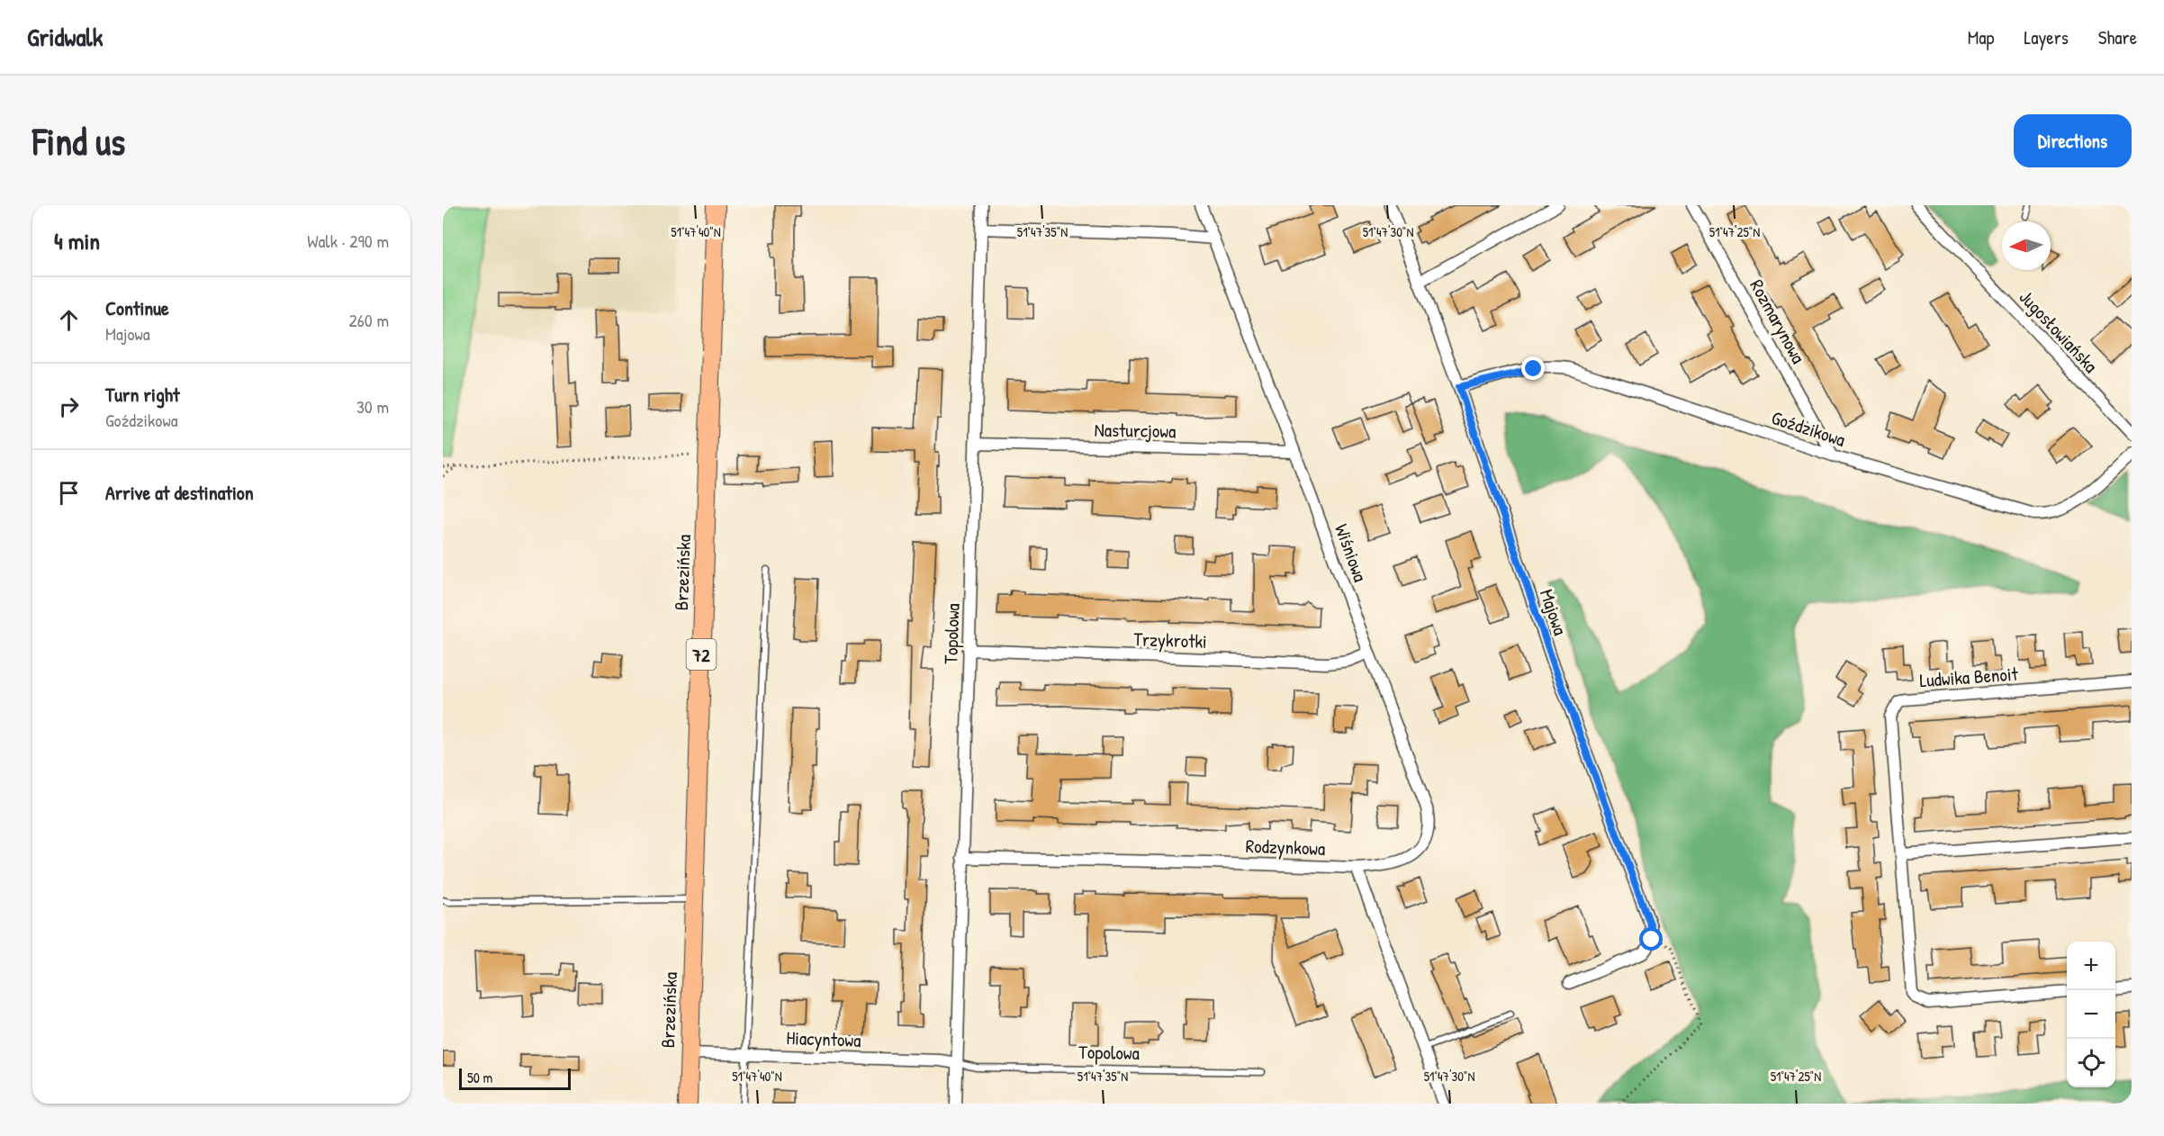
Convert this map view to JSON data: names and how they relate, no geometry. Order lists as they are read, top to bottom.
{
  "streets": {
    "main road": ["Brzezińska", "72"],
    "street": [
      "Rozmarynowa",
      "Jugosłowiańska",
      "Goździkowa",
      "Nasturcjowa",
      "Wiśniowa",
      "Majowa",
      "Topolowa",
      "Trzykrotki",
      "Ludwika Benoit",
      "Rodzynkowa",
      "Hiacyntowa"
    ]
  },
  "crossings": [
    ["Rozmarynowa", "Goździkowa"],
    ["Goździkowa", "Majowa"],
    ["Nasturcjowa", "Wiśniowa"],
    ["Nasturcjowa", "Topolowa"],
    ["Wiśniowa", "Trzykrotki"],
    ["Wiśniowa", "Rodzynkowa"],
    ["Brzezińska", "Hiacyntowa"],
    ["Topolowa", "Trzykrotki"],
    ["Topolowa", "Rodzynkowa"],
    ["Topolowa", "Hiacyntowa"]
  ],
  "scale_bar": "50 m",
  "north": "left",
  "page": {
    "header": "Gridwalk",
    "nav": ["Map", "Layers", "Share"],
    "buttons": "Directions",
    "title": "Find us",
    "heading": ["4 min", "Walk · 290 m"],
    "list": [
      ["Continue", "Majowa", "260 m"],
      ["Turn right", "Goździkowa", "30 m"],
      "Arrive at destination"
    ],
    "map_buttons": ["+", "−"],
    "scale": "50 m"
  },
  "coordinates": [
    "51°47'40\"N",
    "51°47'35\"N",
    "51°47'30\"N",
    "51°47'25\"N"
  ]
}
